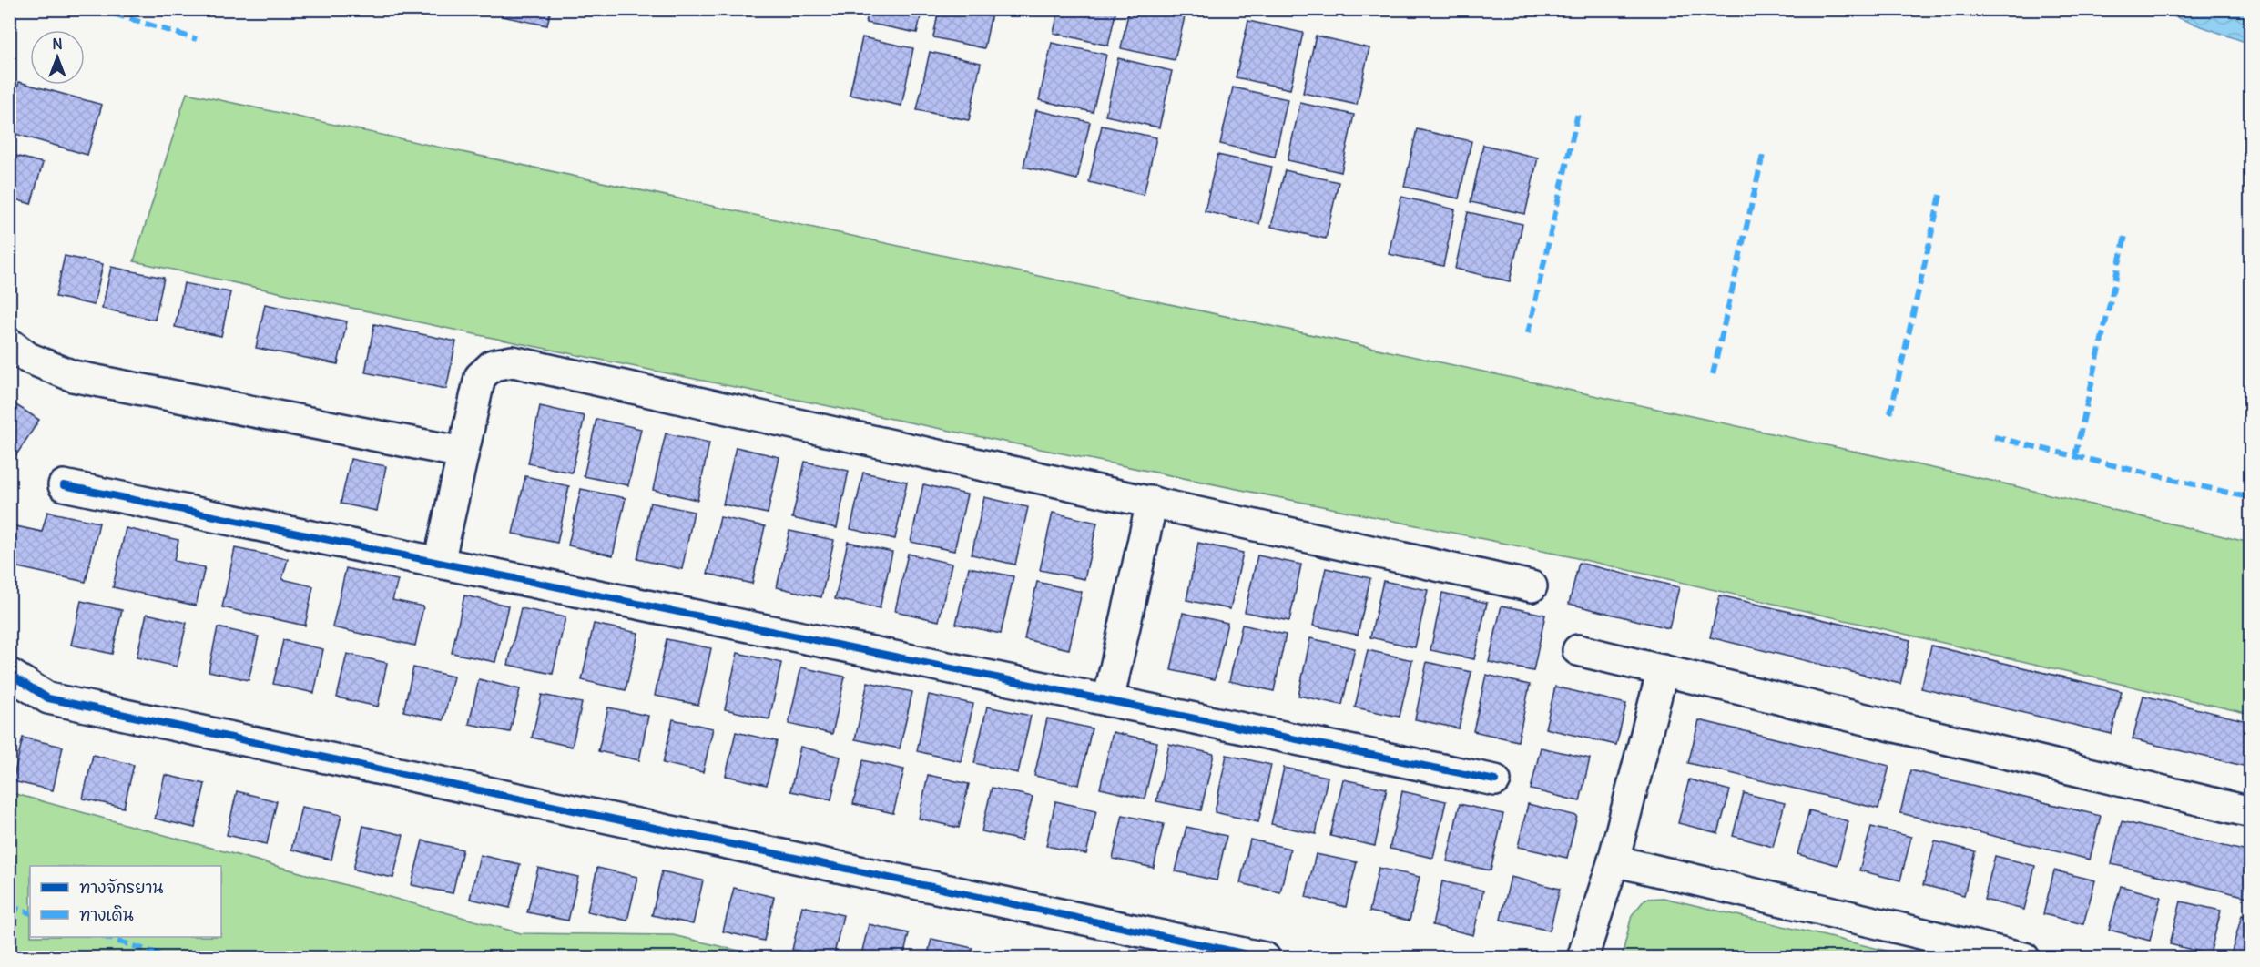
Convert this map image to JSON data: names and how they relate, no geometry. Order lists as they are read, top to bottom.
{
  "legend": ["ทางจักรยาน", "ทางเดิน"],
  "north": "top"
}
